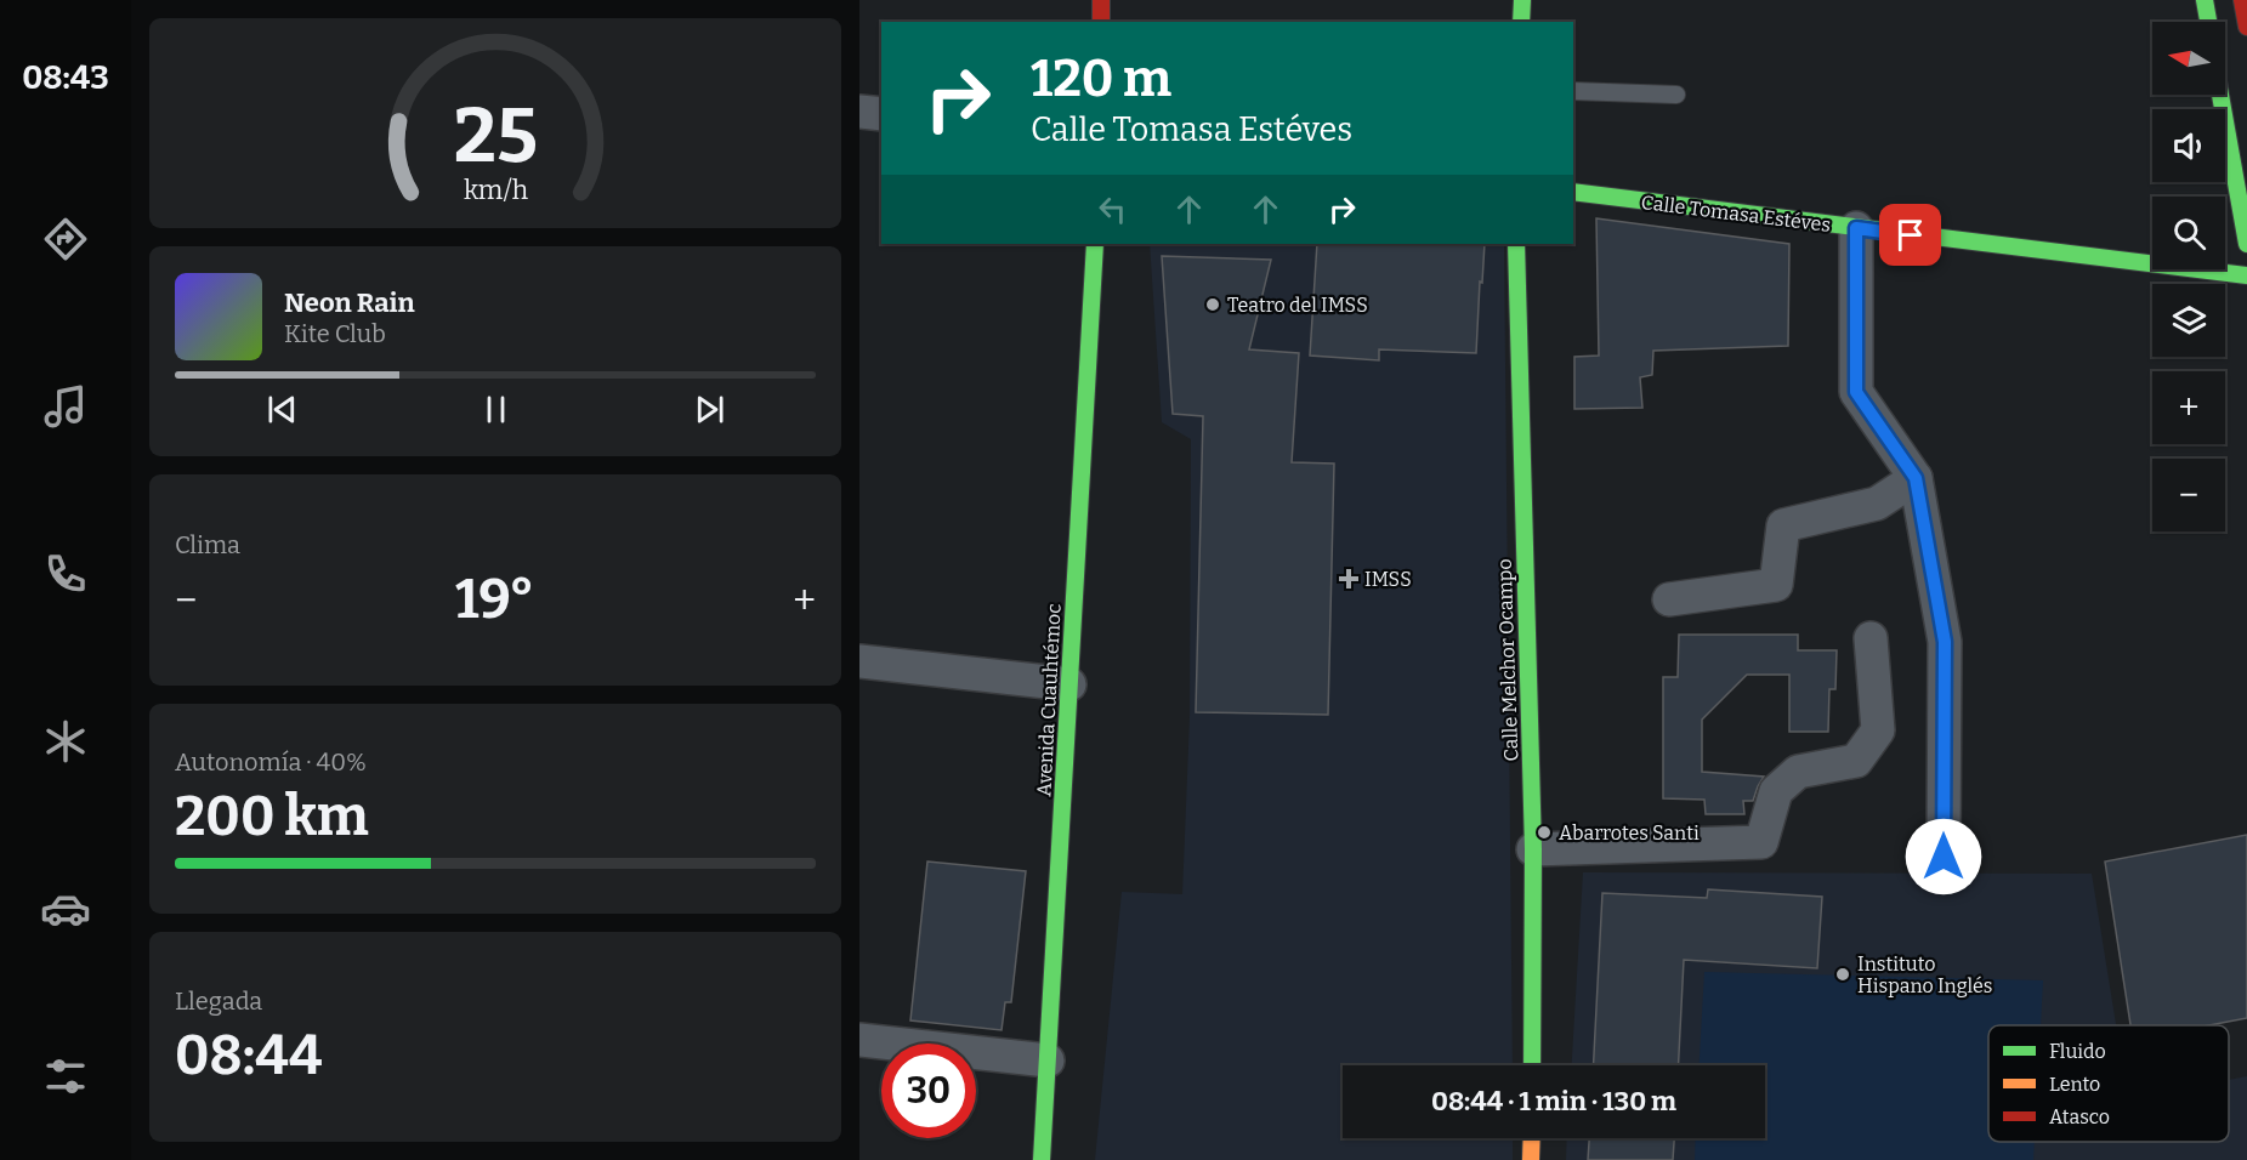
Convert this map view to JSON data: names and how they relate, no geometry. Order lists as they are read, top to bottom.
{
  "streets": {
    "street": ["Calle Tomasa Estéves", "Calle Melchor Ocampo", "Avenida Cuauhtémoc"]
  },
  "places": {
    "other": ["Teatro del IMSS", "Abarrotes Santi", "Instituto Hispano Inglés"],
    "health": ["IMSS"]
  },
  "legend": ["Fluido", "Lento", "Atasco"],
  "north": "left",
  "page": {
    "tabs": "08:43",
    "map_buttons": ["+", "−"],
    "turn": ["120 m", "Calle Tomasa Estéves"],
    "song": ["Neon Rain", "Kite Club"],
    "tile": [
      "Clima",
      ["Autonomía · 40%", "200 km"],
      ["Llegada", "08:44"]
    ],
    "heat": ["−", "19°", "+"],
    "limit": "30",
    "trip": "08:44 · 1 min · 130 m",
    "gauge": ["25", "km/h"]
  }
}
